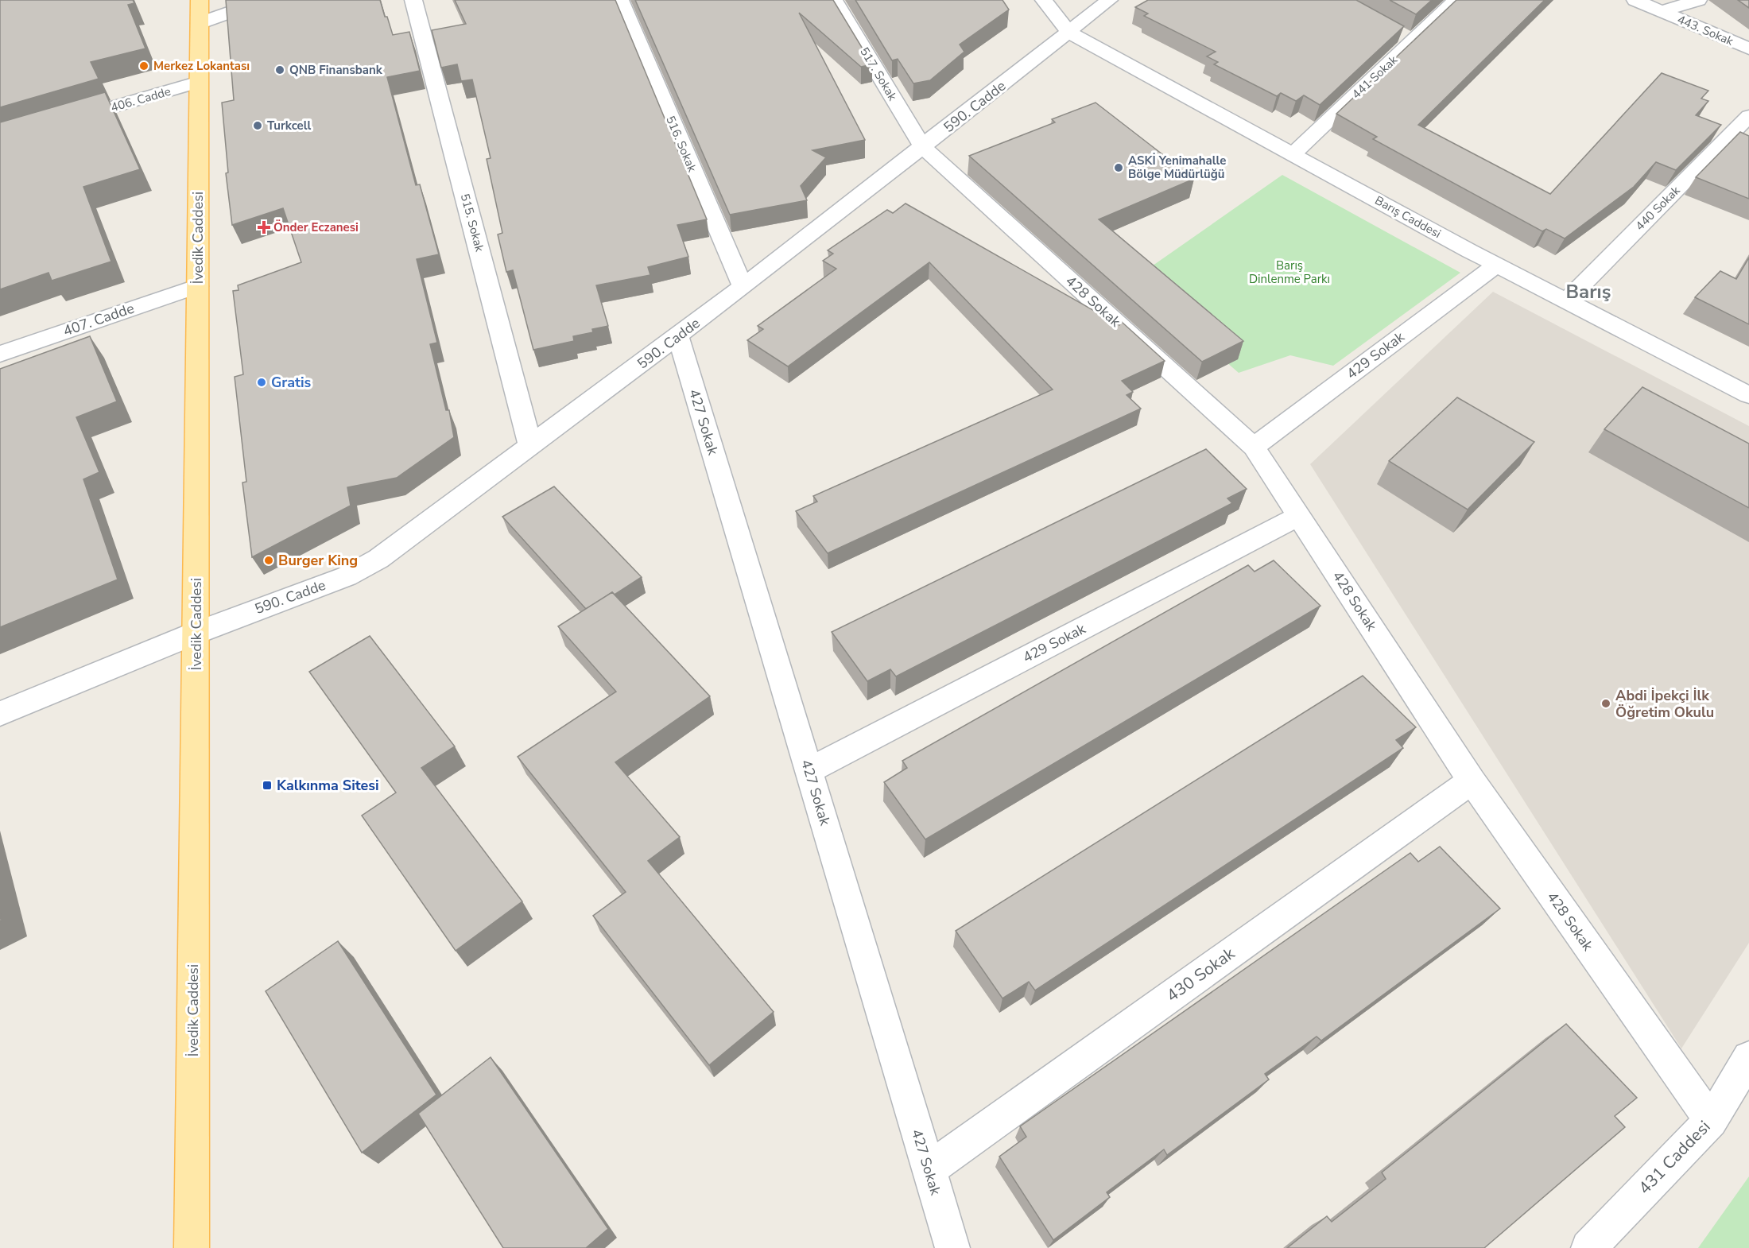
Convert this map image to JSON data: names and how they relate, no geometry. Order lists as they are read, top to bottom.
{
  "streets": {
    "main road": ["İvedik Caddesi"],
    "street": [
      "443. Sokak",
      "517. Sokak",
      "441 Sokak",
      "406. Cadde",
      "590. Cadde",
      "516. Sokak",
      "440 Sokak",
      "Barış Caddesi",
      "515. Sokak",
      "428 Sokak",
      "407. Cadde",
      "429 Sokak",
      "427 Sokak",
      "430 Sokak",
      "431 Caddesi"
    ]
  },
  "crossings": [
    ["517. Sokak", "590. Cadde"],
    ["517. Sokak", "428 Sokak"],
    ["441 Sokak", "Barış Caddesi"],
    ["406. Cadde", "İvedik Caddesi"],
    ["590. Cadde", "516. Sokak"],
    ["590. Cadde", "Barış Caddesi"],
    ["590. Cadde", "515. Sokak"],
    ["590. Cadde", "İvedik Caddesi"],
    ["590. Cadde", "428 Sokak"],
    ["590. Cadde", "427 Sokak"],
    ["440 Sokak", "Barış Caddesi"],
    ["Barış Caddesi", "429 Sokak"],
    ["İvedik Caddesi", "407. Cadde"],
    ["428 Sokak", "429 Sokak"],
    ["428 Sokak", "430 Sokak"],
    ["428 Sokak", "431 Caddesi"],
    ["429 Sokak", "427 Sokak"],
    ["427 Sokak", "430 Sokak"]
  ],
  "districts": ["Barış"],
  "parks": ["Barış Dinlenme Parkı"],
  "places": {
    "other": [
      "Merkez Lokantası",
      "QNB Finansbank",
      "Turkcell",
      "ASKİ Yenimahalle Bölge Müdürlüğü",
      "Gratis",
      "Burger King",
      "Abdi İpekçi İlk Öğretim Okulu"
    ],
    "health": ["Önder Eczanesi"],
    "transit": ["Kalkınma Sitesi"]
  }
}
